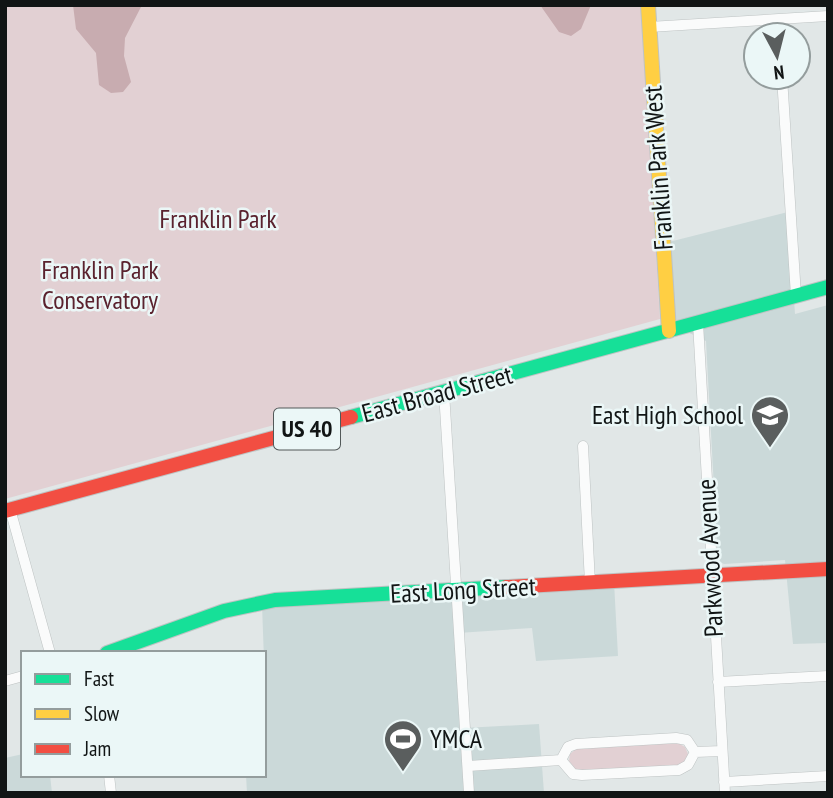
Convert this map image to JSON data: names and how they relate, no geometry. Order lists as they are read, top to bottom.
{
  "streets": {
    "street": [
      "Franklin Park West",
      "East Broad Street",
      "US 40",
      "Parkwood Avenue",
      "East Long Street"
    ]
  },
  "crossings": [
    ["Franklin Park West", "East Broad Street"],
    ["East Broad Street", "Parkwood Avenue"],
    ["Parkwood Avenue", "East Long Street"]
  ],
  "parks": ["Franklin Park", "Franklin Park Conservatory"],
  "places": {
    "school or university": ["East High School"],
    "sports": ["YMCA"]
  },
  "legend": ["Fast", "Slow", "Jam"],
  "north": "bottom"
}
